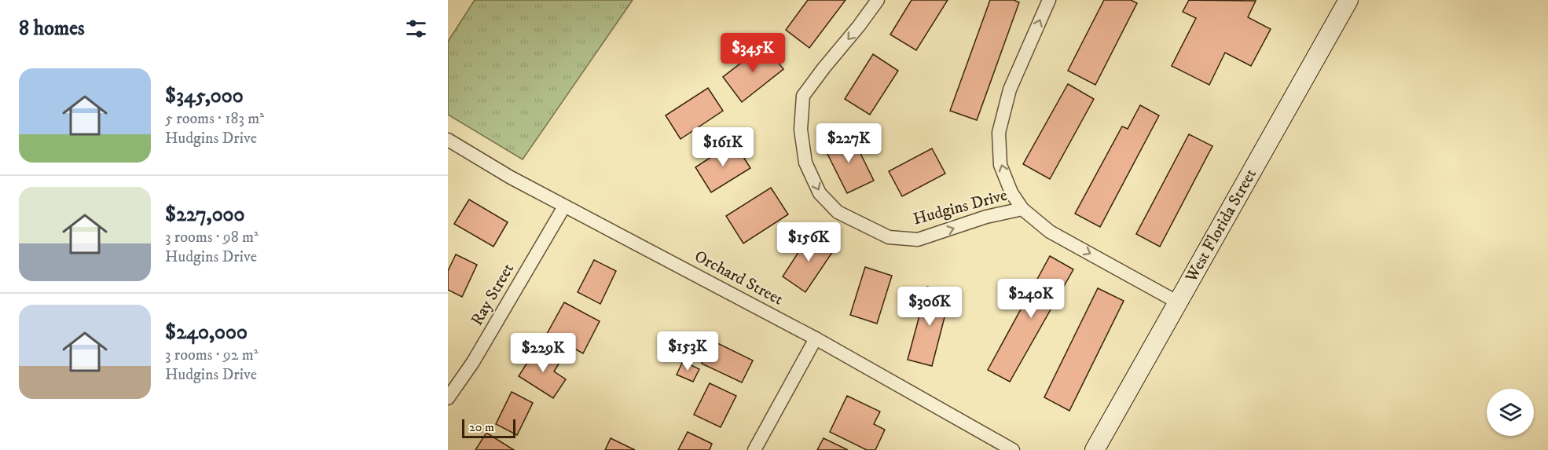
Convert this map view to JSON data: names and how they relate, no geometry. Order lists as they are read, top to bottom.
{
  "streets": {
    "main road": ["West Florida Street"],
    "street": ["Hudgins Drive", "Orchard Street", "Ray Street"]
  },
  "crossings": [
    ["Hudgins Drive", "West Florida Street"],
    ["Orchard Street", "Ray Street"]
  ],
  "scale_bar": "20 m",
  "page": {
    "heading": "8 homes",
    "price": [
      "$345K",
      "$227K",
      "$161K",
      "$156K",
      "$240K",
      "$306K",
      "$153K",
      "$229K"
    ],
    "list": [
      {
        "name": "$345,000",
        "note": "5 rooms · 183 m² · Hudgins Drive"
      },
      {
        "name": "$227,000",
        "note": "3 rooms · 98 m² · Hudgins Drive"
      },
      {
        "name": "$240,000",
        "note": "3 rooms · 92 m² · Hudgins Drive"
      }
    ],
    "scale": "20 m"
  }
}
